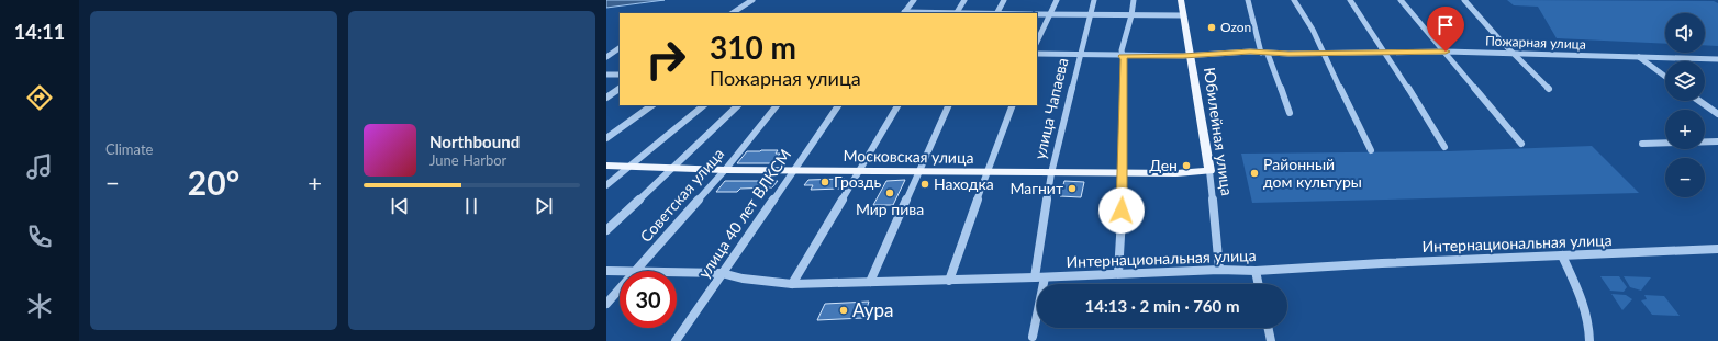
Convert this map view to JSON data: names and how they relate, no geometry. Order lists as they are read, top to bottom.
{
  "streets": {
    "main road": ["Юбилейная улица", "Московская улица"],
    "street": [
      "Пожарная улица",
      "улица Чапаева",
      "Советская улица",
      "улица 40 лет ВЛКСМ",
      "Интернациональная улица"
    ]
  },
  "crossings": [
    ["Пожарная улица", "улица Чапаева"],
    ["Пожарная улица", "Юбилейная улица"],
    ["улица Чапаева", "Московская улица"],
    ["улица Чапаева", "Интернациональная улица"],
    ["Юбилейная улица", "Московская улица"],
    ["Юбилейная улица", "Интернациональная улица"],
    ["Московская улица", "Советская улица"],
    ["Московская улица", "улица 40 лет ВЛКСМ"],
    ["улица 40 лет ВЛКСМ", "Интернациональная улица"]
  ],
  "places": [
    "Ozon",
    "Ден",
    "Районный дом культуры",
    "Гроздь",
    "Находка",
    "Магнит",
    "Мир пива",
    "Аура"
  ],
  "page": {
    "tabs": "14:11",
    "tile": "Climate",
    "map_buttons": ["+", "−"],
    "turn": ["310 m", "Пожарная улица"],
    "song": ["Northbound", "June Harbor"],
    "heat": ["−", "20°", "+"],
    "limit": "30",
    "trip": "14:13 · 2 min · 760 m"
  }
}
